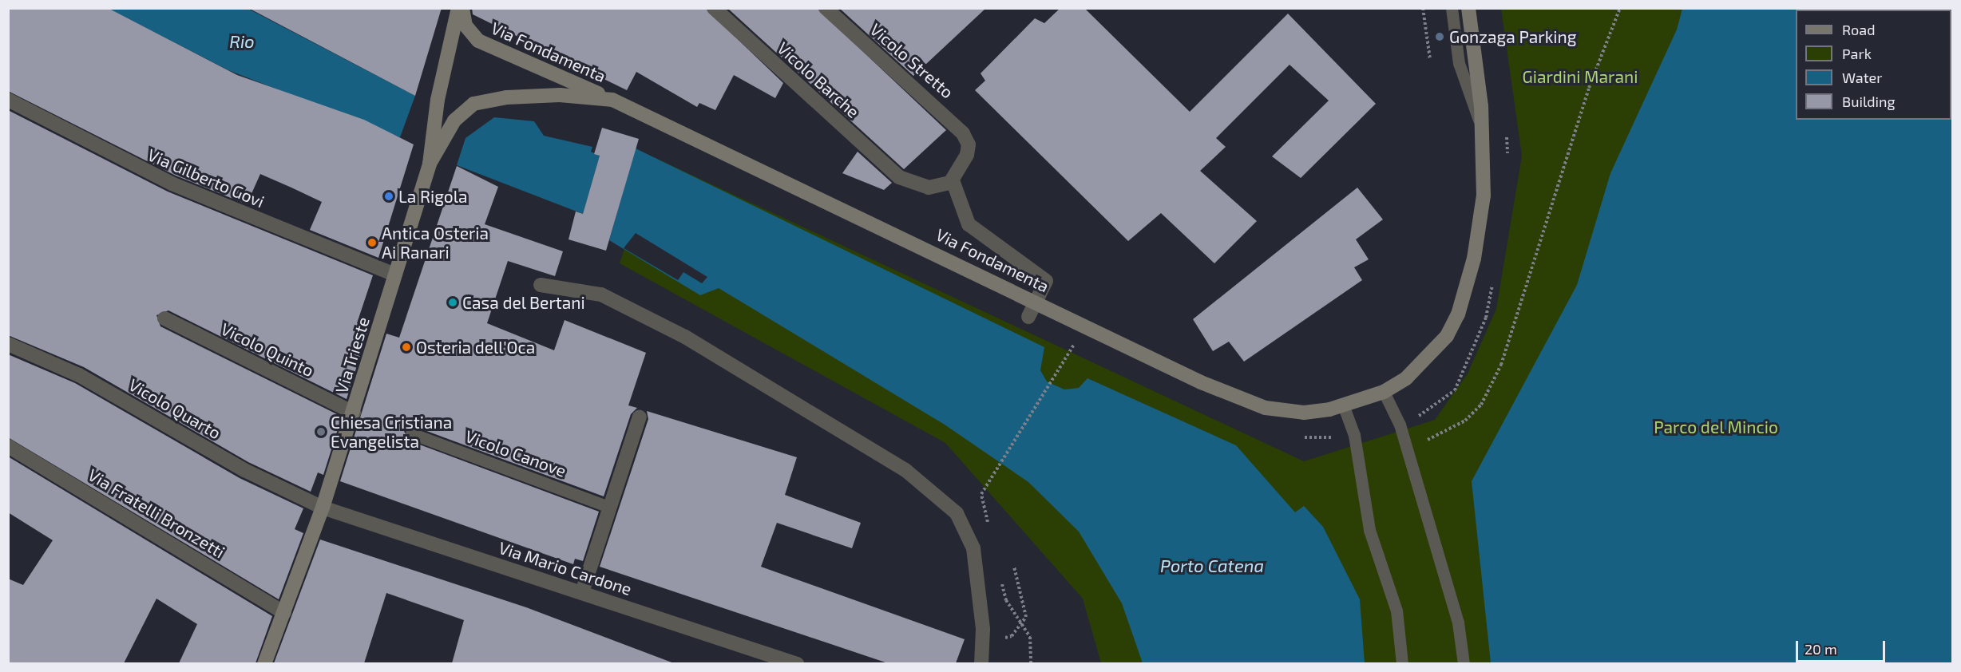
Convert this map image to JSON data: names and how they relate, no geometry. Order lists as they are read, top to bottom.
{
  "streets": {
    "main road": ["Via Fondamenta", "Via Trieste"],
    "street": [
      "Vicolo Stretto",
      "Vicolo Barche",
      "Via Gilberto Govi",
      "Vicolo Quinto",
      "Vicolo Quarto",
      "Via Fratelli Bronzetti",
      "Via Mario Cardone"
    ],
    "lane": ["Vicolo Canove"]
  },
  "crossings": [
    ["Via Fondamenta", "Via Trieste"],
    ["Vicolo Stretto", "Vicolo Barche"],
    ["Via Gilberto Govi", "Via Trieste"],
    ["Vicolo Quinto", "Via Trieste"],
    ["Via Trieste", "Vicolo Quarto"],
    ["Via Trieste", "Via Fratelli Bronzetti"],
    ["Via Trieste", "Via Mario Cardone"],
    ["Vicolo Quarto", "Via Mario Cardone"]
  ],
  "water": ["Rio", "Porto Catena"],
  "parks": ["Giardini Marani", "Parco del Mincio"],
  "places": [
    "Gonzaga Parking",
    "La Rigola",
    "Antica Osteria Ai Ranari",
    "Casa del Bertani",
    "Osteria dell'Oca",
    "Chiesa Cristiana Evangelista"
  ],
  "legend": [
    "Road",
    "Park",
    "Water",
    "Building"
  ],
  "scale_bar": "20 m"
}
